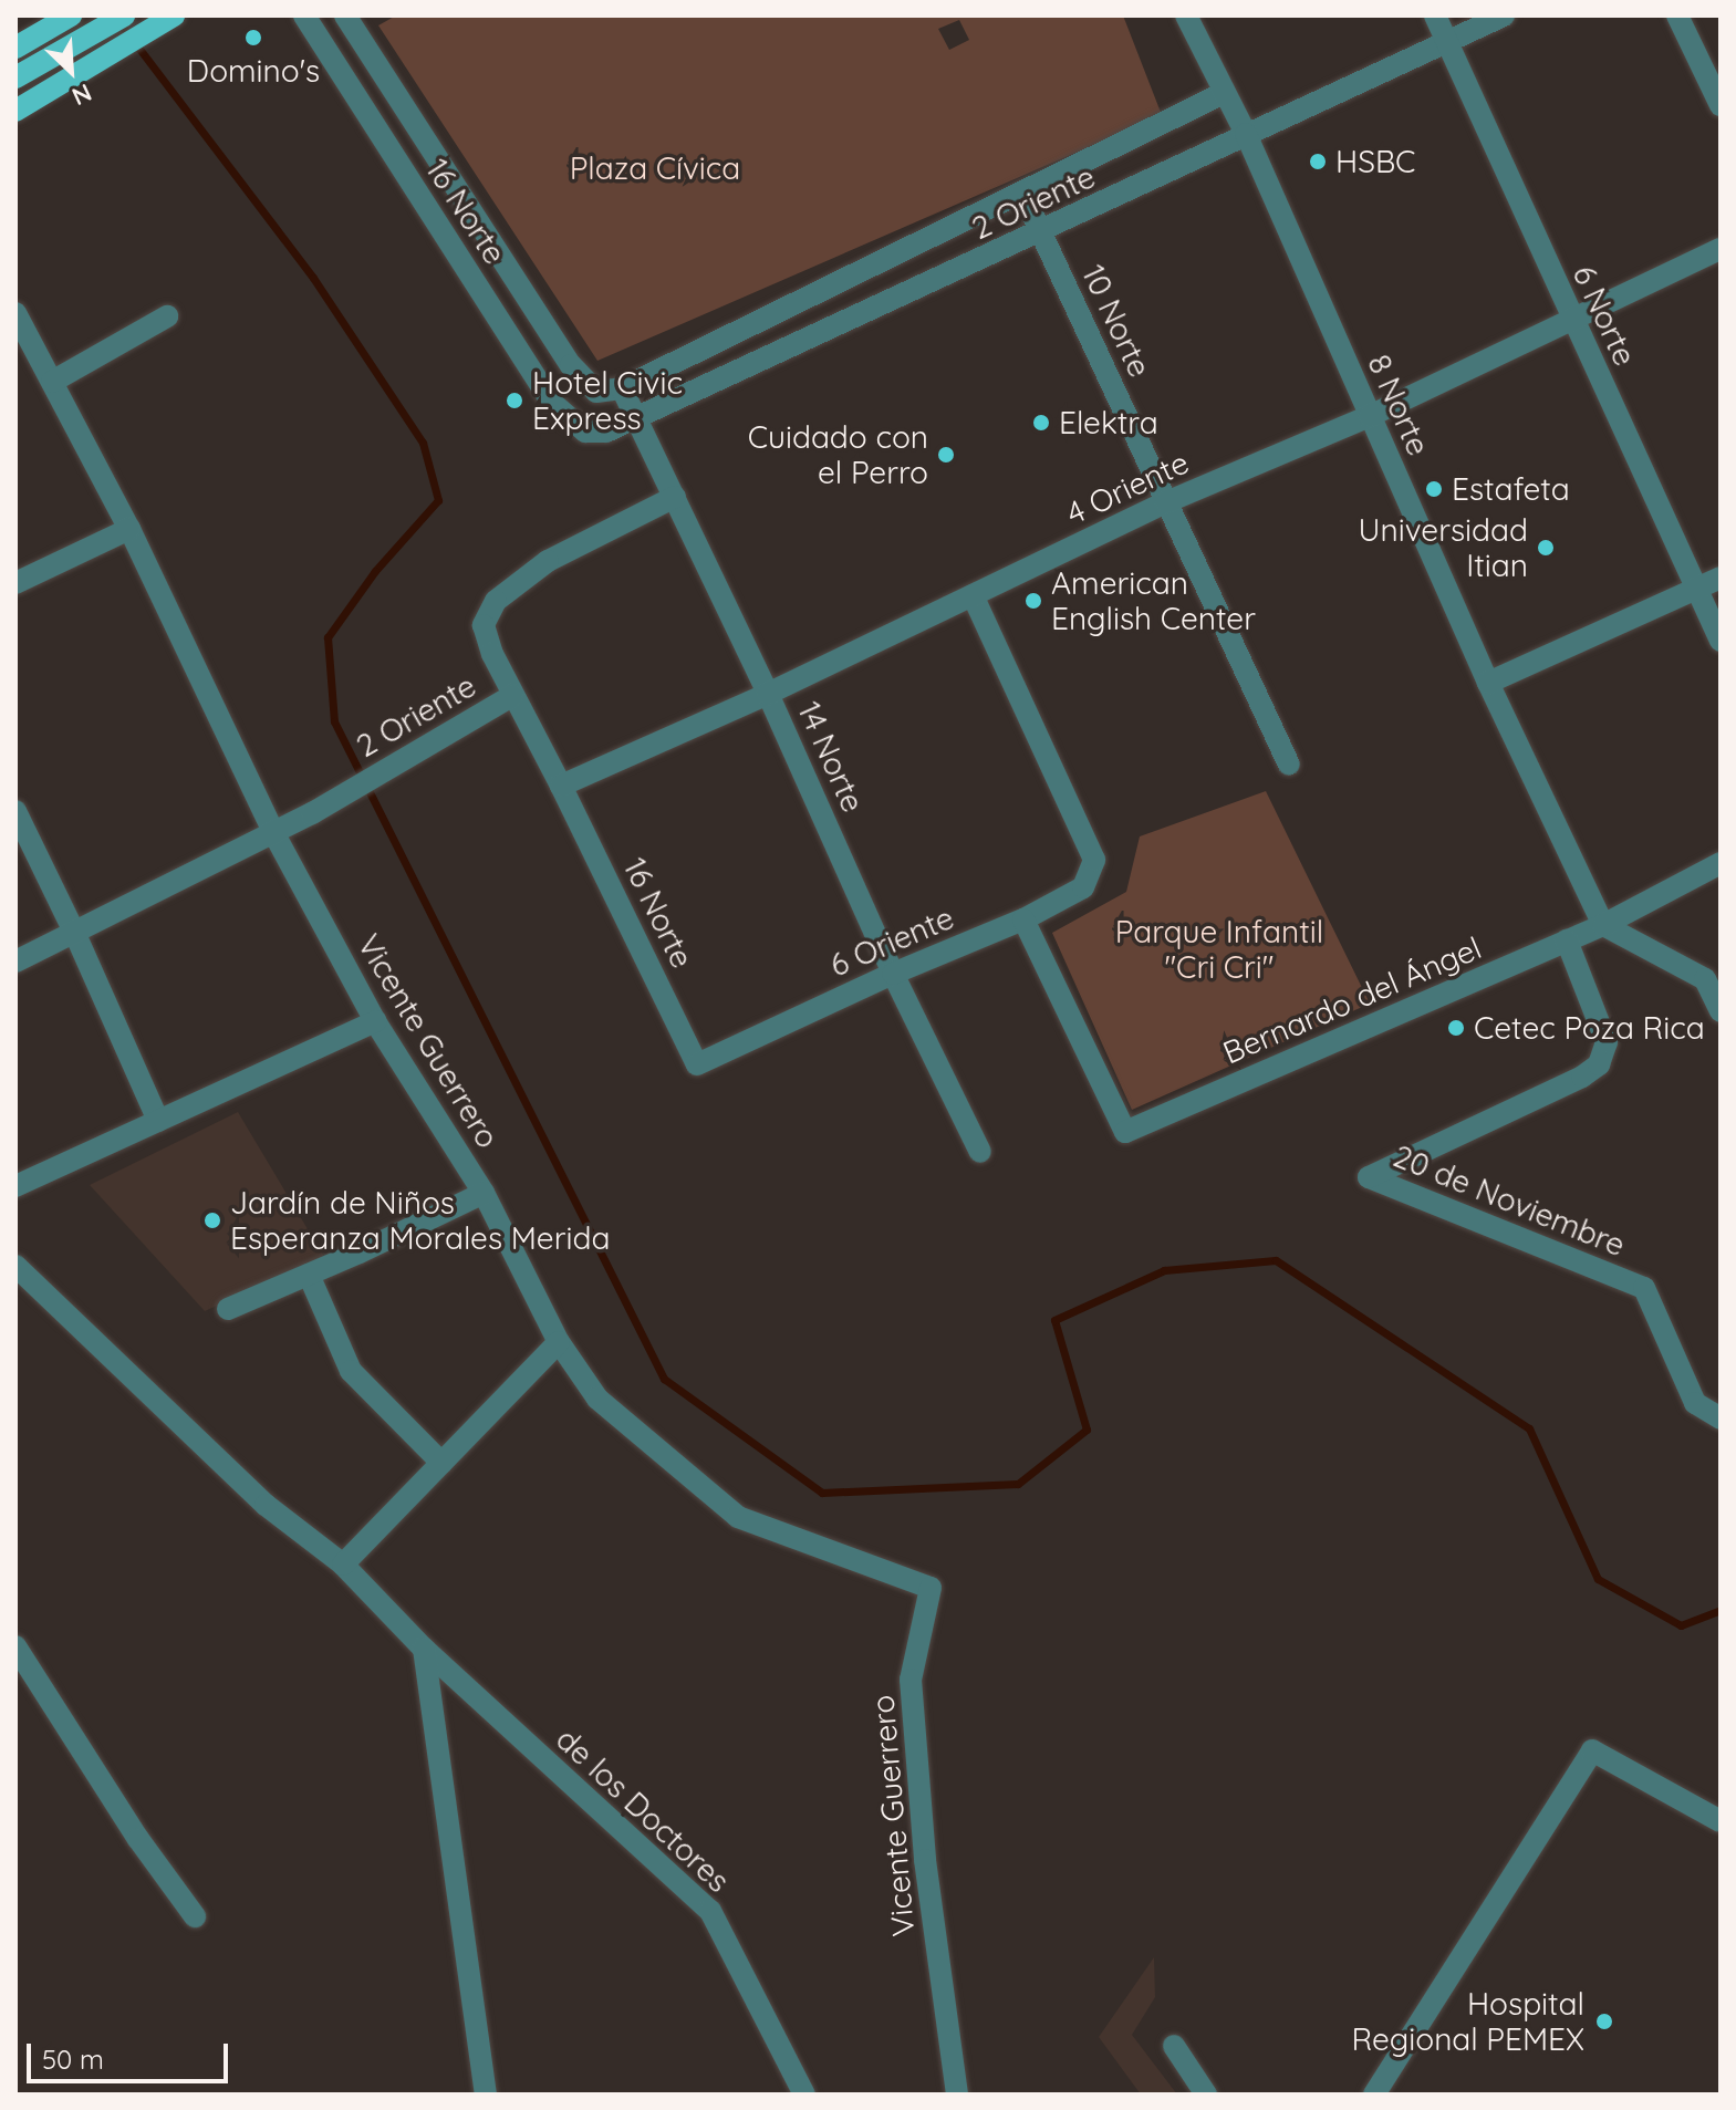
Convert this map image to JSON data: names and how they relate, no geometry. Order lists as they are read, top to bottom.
{
  "streets": {
    "street": [
      "2 Oriente",
      "16 Norte",
      "6 Norte",
      "10 Norte",
      "8 Norte",
      "4 Oriente",
      "14 Norte",
      "6 Oriente",
      "Bernardo del Ángel",
      "Vicente Guerrero",
      "20 de Noviembre",
      "de los Doctores"
    ]
  },
  "crossings": [
    ["2 Oriente", "16 Norte"],
    ["2 Oriente", "6 Norte"],
    ["2 Oriente", "10 Norte"],
    ["2 Oriente", "8 Norte"],
    ["2 Oriente", "14 Norte"],
    ["2 Oriente", "Vicente Guerrero"],
    ["16 Norte", "4 Oriente"],
    ["16 Norte", "6 Oriente"],
    ["6 Norte", "4 Oriente"],
    ["10 Norte", "4 Oriente"],
    ["8 Norte", "4 Oriente"],
    ["8 Norte", "Bernardo del Ángel"],
    ["4 Oriente", "14 Norte"],
    ["4 Oriente", "6 Oriente"],
    ["14 Norte", "6 Oriente"],
    ["6 Oriente", "Bernardo del Ángel"],
    ["Bernardo del Ángel", "20 de Noviembre"]
  ],
  "parks": ["Plaza Cívica", "Parque Infantil \"Cri Cri\""],
  "places": [
    "Domino's",
    "HSBC",
    "Hotel Civic Express",
    "Elektra",
    "Cuidado con el Perro",
    "Estafeta",
    "Universidad Itian",
    "American English Center",
    "Cetec Poza Rica",
    "Jardín de Niños Esperanza Morales Merida",
    "Hospital Regional PEMEX"
  ],
  "scale_bar": "50 m",
  "north": "bottom right"
}
